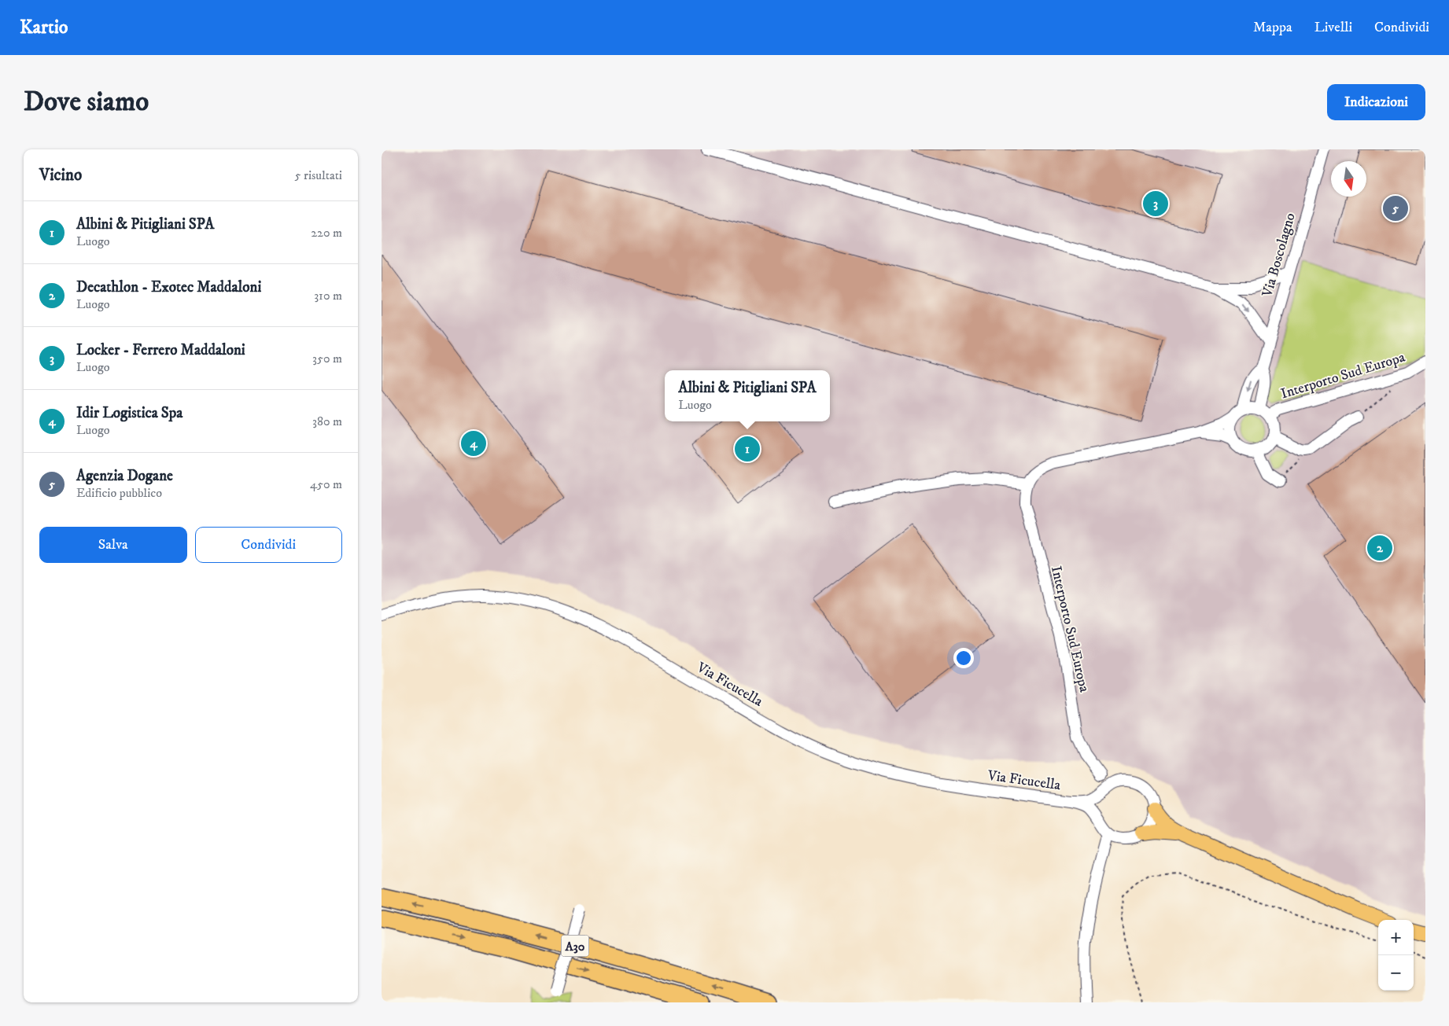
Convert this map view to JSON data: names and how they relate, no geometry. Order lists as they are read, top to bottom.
{
  "streets": {
    "highway": ["A30"],
    "street": ["Via Boscolagno", "Interporto Sud Europa", "Via Ficucella"]
  },
  "crossings": [
    ["Via Boscolagno", "Interporto Sud Europa"]
  ],
  "north": "bottom",
  "page": {
    "header": "Kartio",
    "nav": ["Mappa", "Livelli", "Condividi"],
    "buttons": [
      "Indicazioni",
      ["Salva", "Condividi"]
    ],
    "title": "Dove siamo",
    "heading": ["Vicino", "5 risultati"],
    "pins": [
      "3",
      "5",
      "4",
      "1",
      "2"
    ],
    "list": [
      {
        "mark": "1",
        "name": "Albini & Pitigliani SPA",
        "note": "Luogo",
        "value": "220 m"
      },
      {
        "mark": "2",
        "name": "Decathlon - Exotec Maddaloni",
        "note": "Luogo",
        "value": "310 m"
      },
      {
        "mark": "3",
        "name": "Locker - Ferrero Maddaloni",
        "note": "Luogo",
        "value": "350 m"
      },
      {
        "mark": "4",
        "name": "Idir Logistica Spa",
        "note": "Luogo",
        "value": "380 m"
      },
      {
        "mark": "5",
        "name": "Agenzia Dogane",
        "note": "Edificio pubblico",
        "value": "450 m"
      }
    ],
    "popup": ["Albini & Pitigliani SPA", "Luogo"],
    "map_buttons": ["+", "−"]
  }
}
